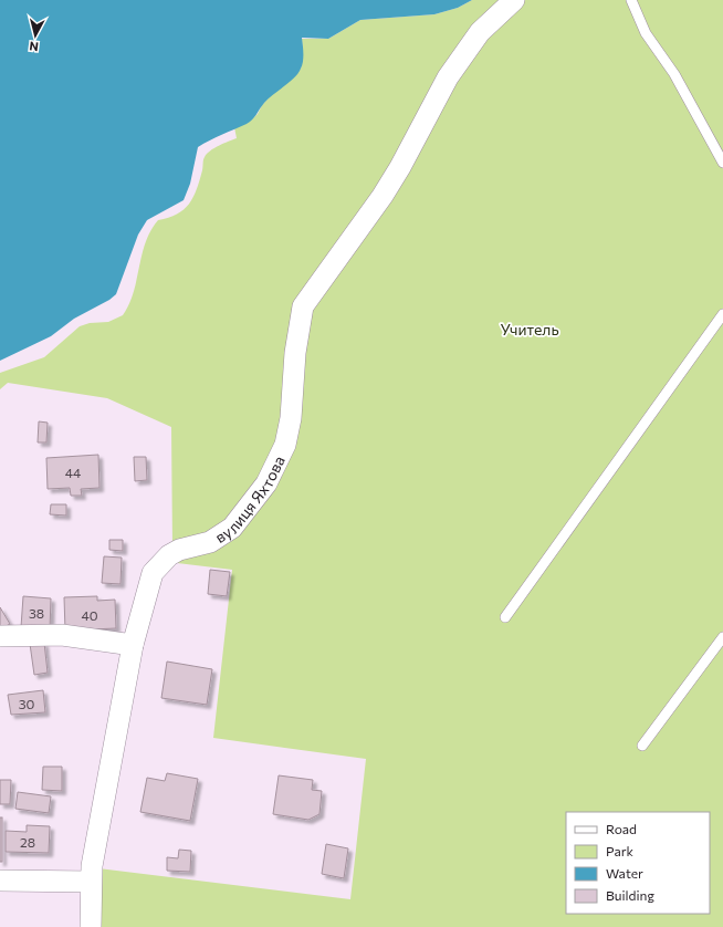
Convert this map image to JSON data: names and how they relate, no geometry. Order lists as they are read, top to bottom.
{
  "streets": {
    "street": ["вулиця Яхтова"]
  },
  "parks": ["Учитель"],
  "house_numbers": [
    "44",
    "38",
    "40",
    "30",
    "28"
  ],
  "legend": [
    "Road",
    "Park",
    "Water",
    "Building"
  ],
  "north": "bottom"
}
